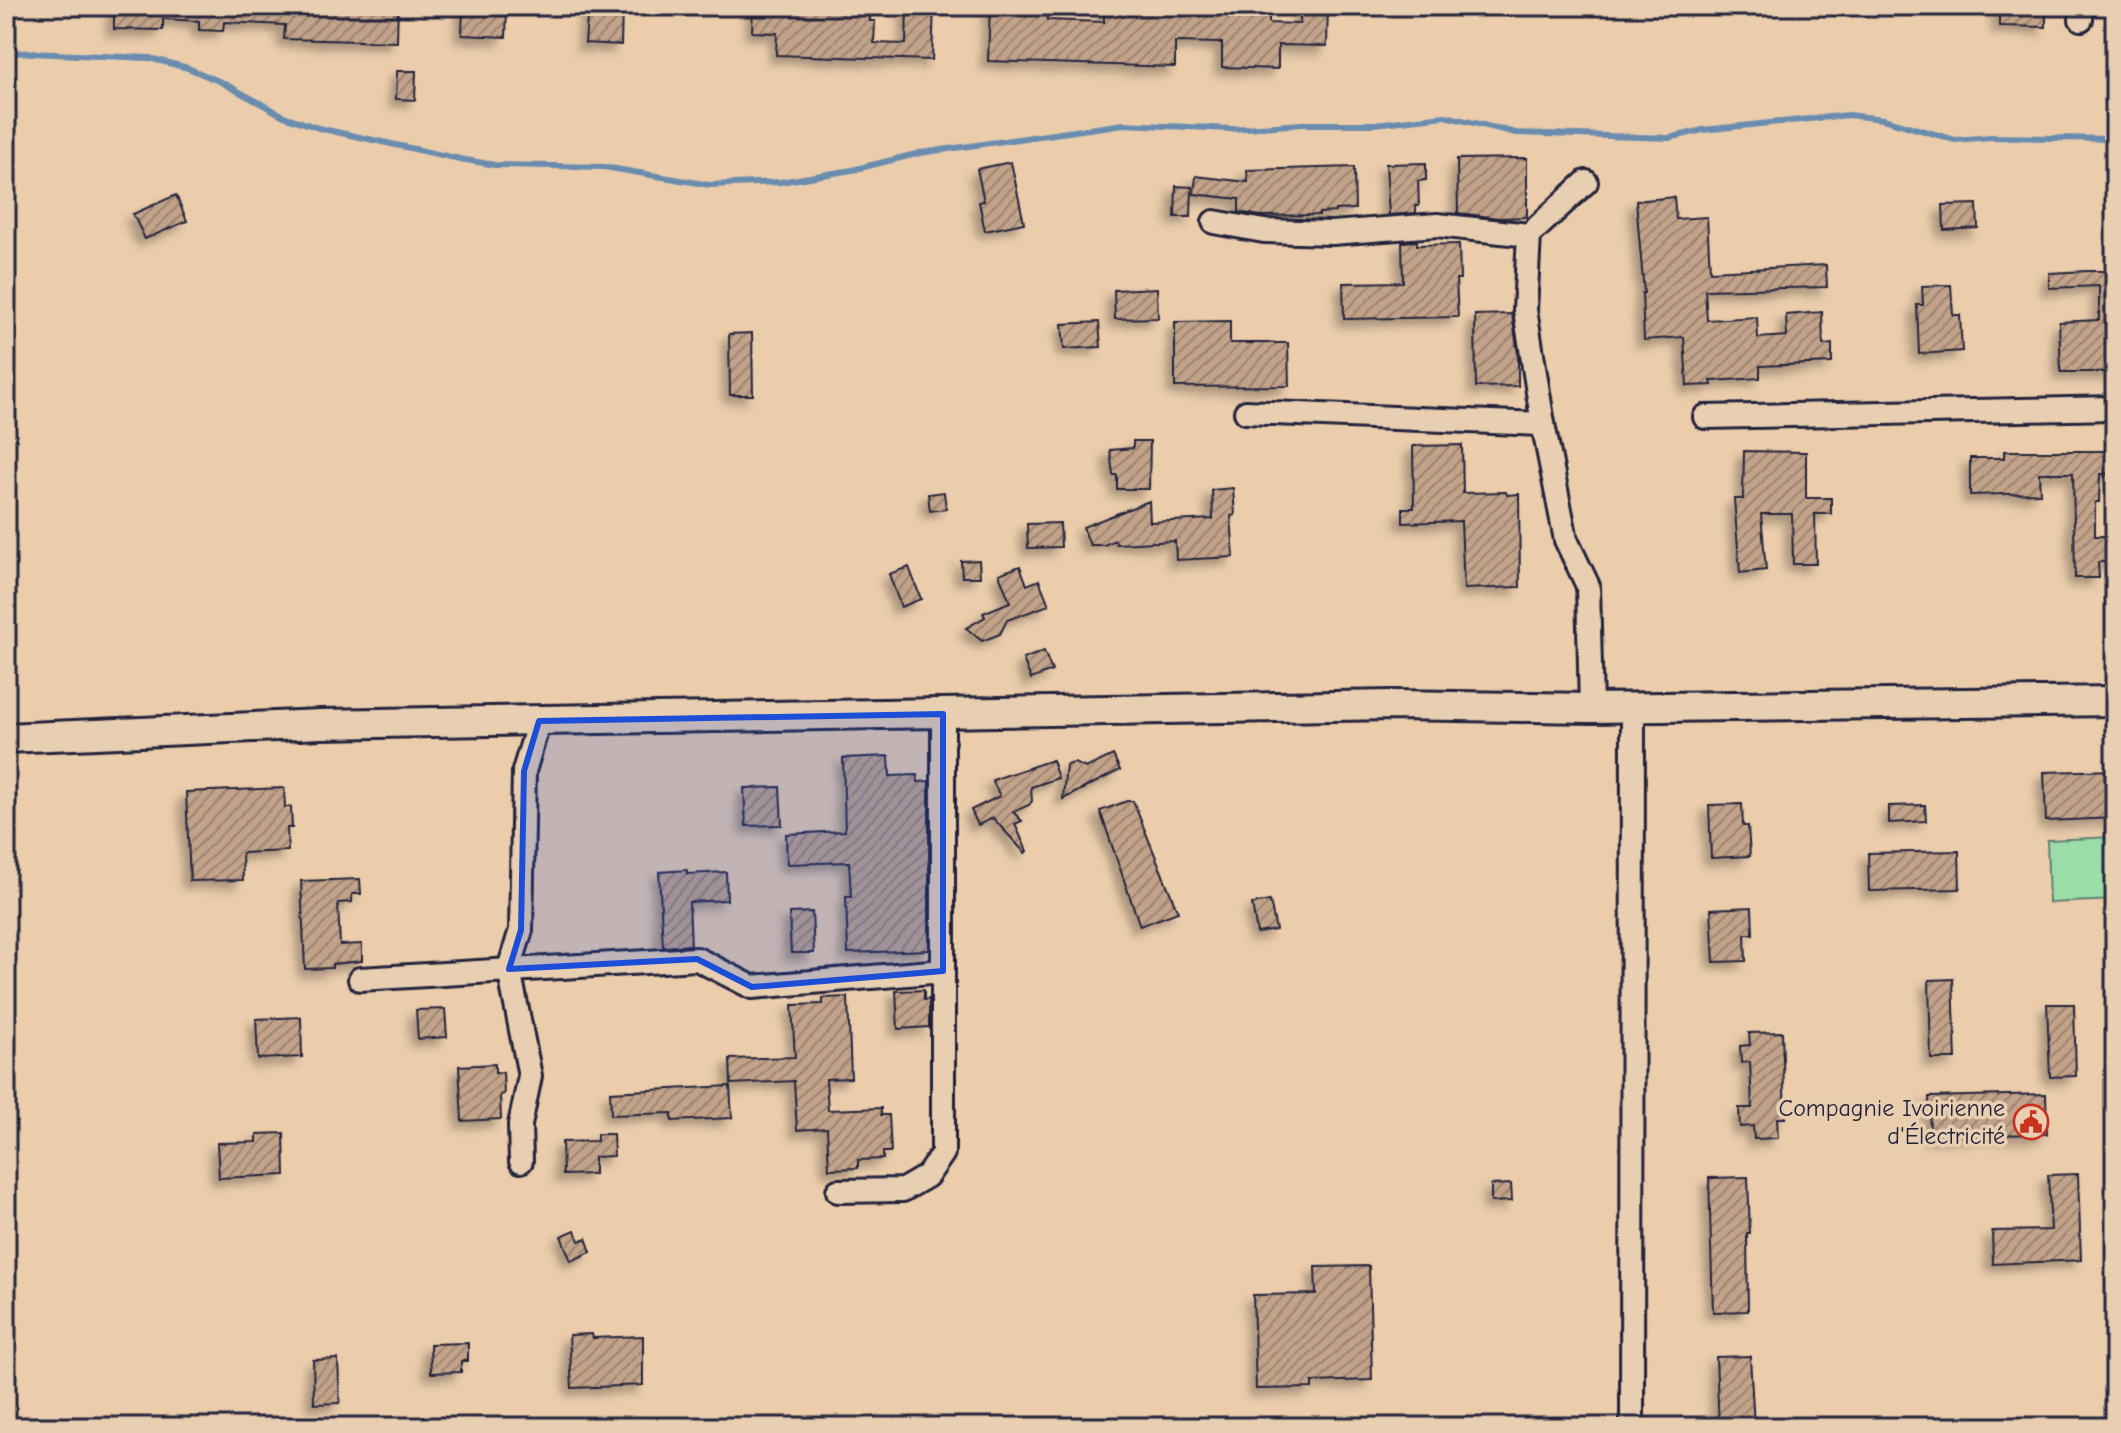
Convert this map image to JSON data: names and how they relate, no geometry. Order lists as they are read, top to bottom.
{
  "places": {
    "public building": ["Compagnie Ivoirienne d'Électricité"]
  }
}
